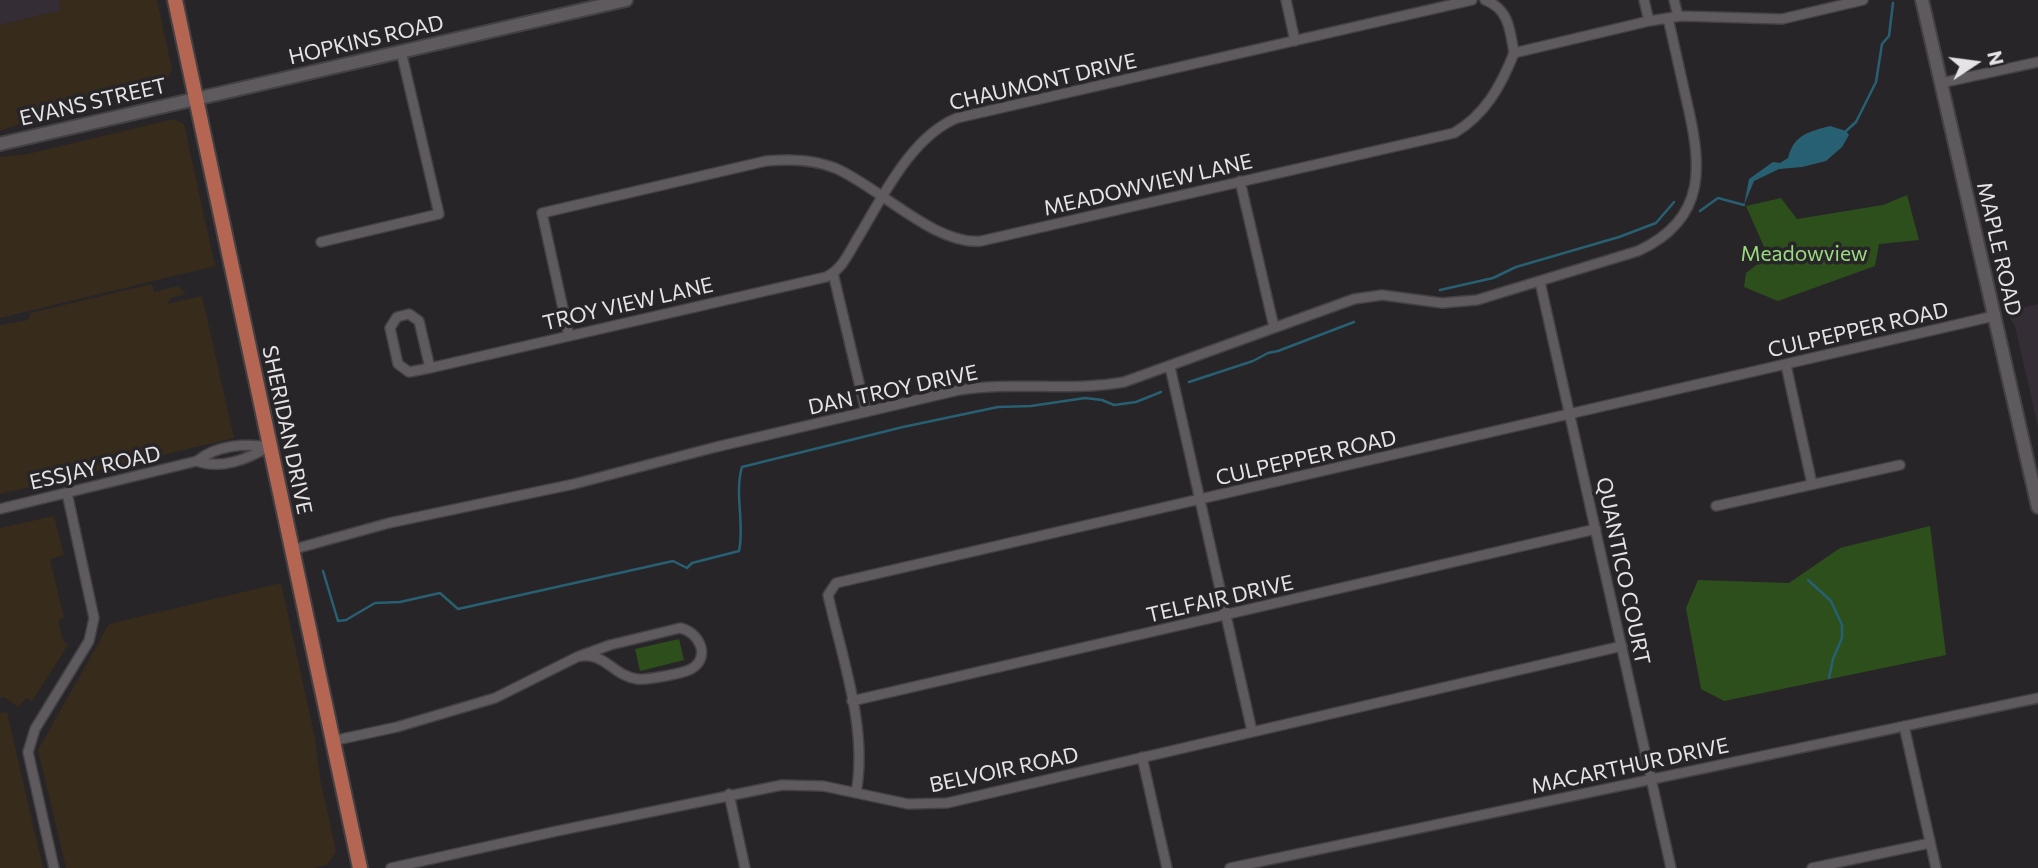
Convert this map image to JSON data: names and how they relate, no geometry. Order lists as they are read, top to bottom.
{
  "streets": {
    "main road": ["SHERIDAN DRIVE"],
    "street": [
      "HOPKINS ROAD",
      "CHAUMONT DRIVE",
      "EVANS STREET",
      "MEADOWVIEW LANE",
      "MAPLE ROAD",
      "TROY VIEW LANE",
      "CULPEPPER ROAD",
      "DAN TROY DRIVE",
      "ESSJAY ROAD",
      "QUANTICO COURT",
      "TELFAIR DRIVE",
      "MACARTHUR DRIVE",
      "BELVOIR ROAD"
    ]
  },
  "crossings": [
    ["HOPKINS ROAD", "EVANS STREET"],
    ["HOPKINS ROAD", "SHERIDAN DRIVE"],
    ["CHAUMONT DRIVE", "MEADOWVIEW LANE"],
    ["CHAUMONT DRIVE", "TROY VIEW LANE"],
    ["EVANS STREET", "SHERIDAN DRIVE"],
    ["MEADOWVIEW LANE", "TROY VIEW LANE"],
    ["MAPLE ROAD", "CULPEPPER ROAD"],
    ["CULPEPPER ROAD", "QUANTICO COURT"],
    ["CULPEPPER ROAD", "TELFAIR DRIVE"],
    ["CULPEPPER ROAD", "BELVOIR ROAD"],
    ["DAN TROY DRIVE", "SHERIDAN DRIVE"],
    ["DAN TROY DRIVE", "QUANTICO COURT"],
    ["SHERIDAN DRIVE", "ESSJAY ROAD"],
    ["QUANTICO COURT", "TELFAIR DRIVE"],
    ["QUANTICO COURT", "MACARTHUR DRIVE"],
    ["QUANTICO COURT", "BELVOIR ROAD"]
  ],
  "parks": ["Meadowview"],
  "north": "right"
}
